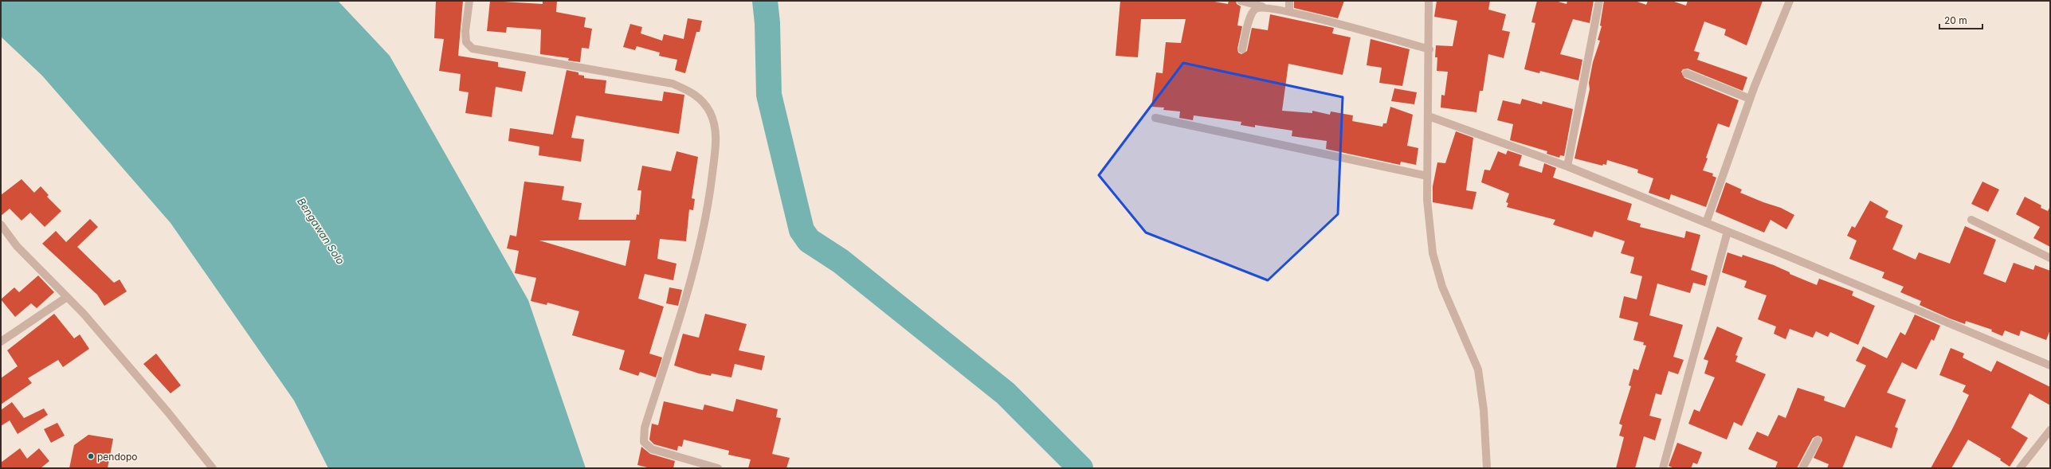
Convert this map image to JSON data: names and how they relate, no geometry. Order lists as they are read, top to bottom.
{
  "water": ["Bengawan Solo"],
  "places": ["pendopo"],
  "scale_bar": "20 m"
}
